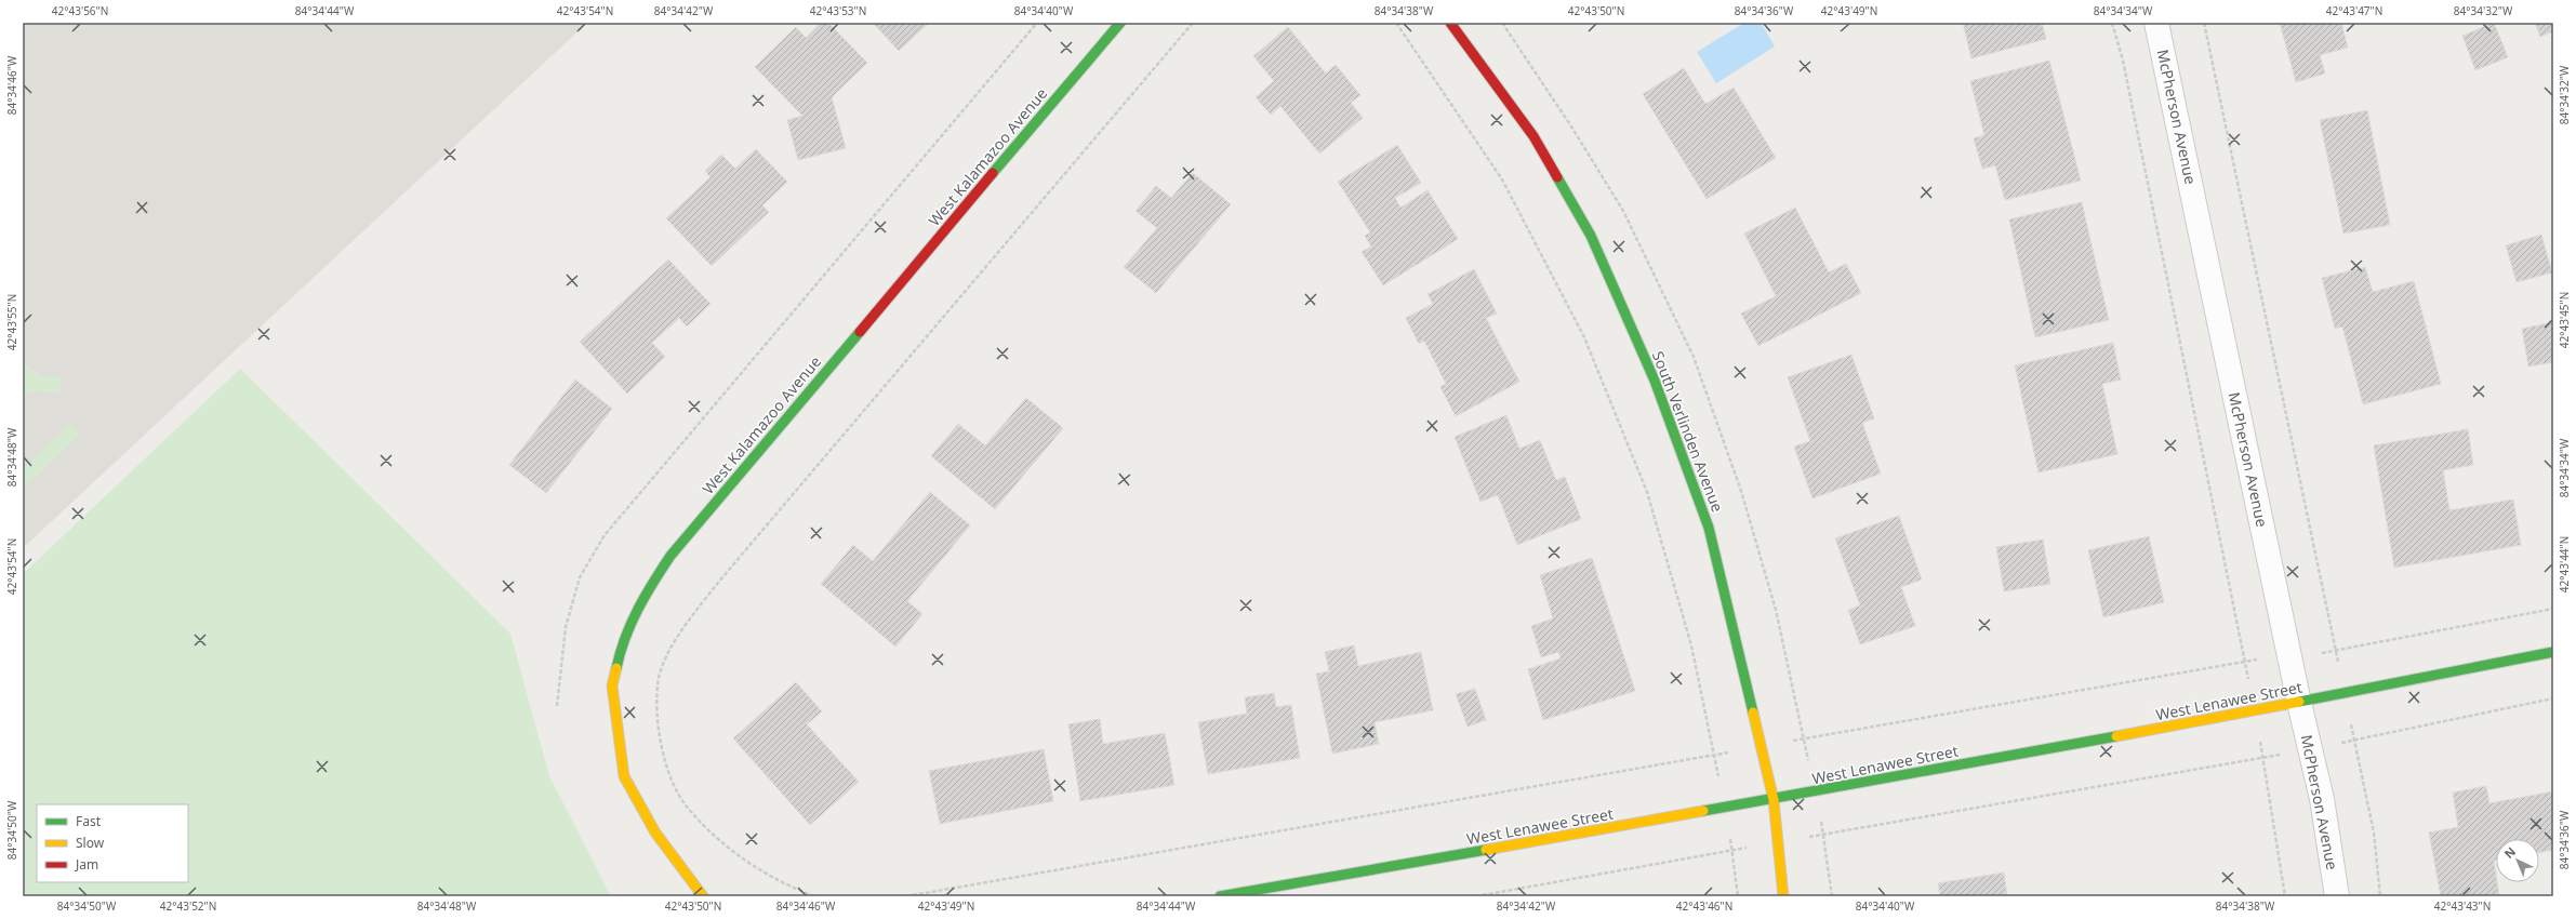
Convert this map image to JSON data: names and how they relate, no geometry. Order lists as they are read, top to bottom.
{
  "streets": {
    "street": [
      "McPherson Avenue",
      "West Kalamazoo Avenue",
      "South Verlinden Avenue",
      "West Lenawee Street"
    ]
  },
  "crossings": [
    ["McPherson Avenue", "West Lenawee Street"],
    ["South Verlinden Avenue", "West Lenawee Street"]
  ],
  "legend": ["Fast", "Slow", "Jam"],
  "north": "top left",
  "coordinates": [
    "42°43'56\"N",
    "84°34'44\"W",
    "42°43'54\"N",
    "84°34'42\"W",
    "42°43'53\"N",
    "84°34'40\"W",
    "84°34'38\"W",
    "42°43'50\"N",
    "84°34'36\"W",
    "42°43'49\"N",
    "84°34'34\"W",
    "42°43'47\"N",
    "84°34'32\"W",
    "84°34'46\"W",
    "42°43'45\"N",
    "42°43'55\"N",
    "84°34'48\"W",
    "42°43'44\"N",
    "84°34'50\"W",
    "42°43'52\"N",
    "42°43'46\"N",
    "42°43'43\"N"
  ]
}
